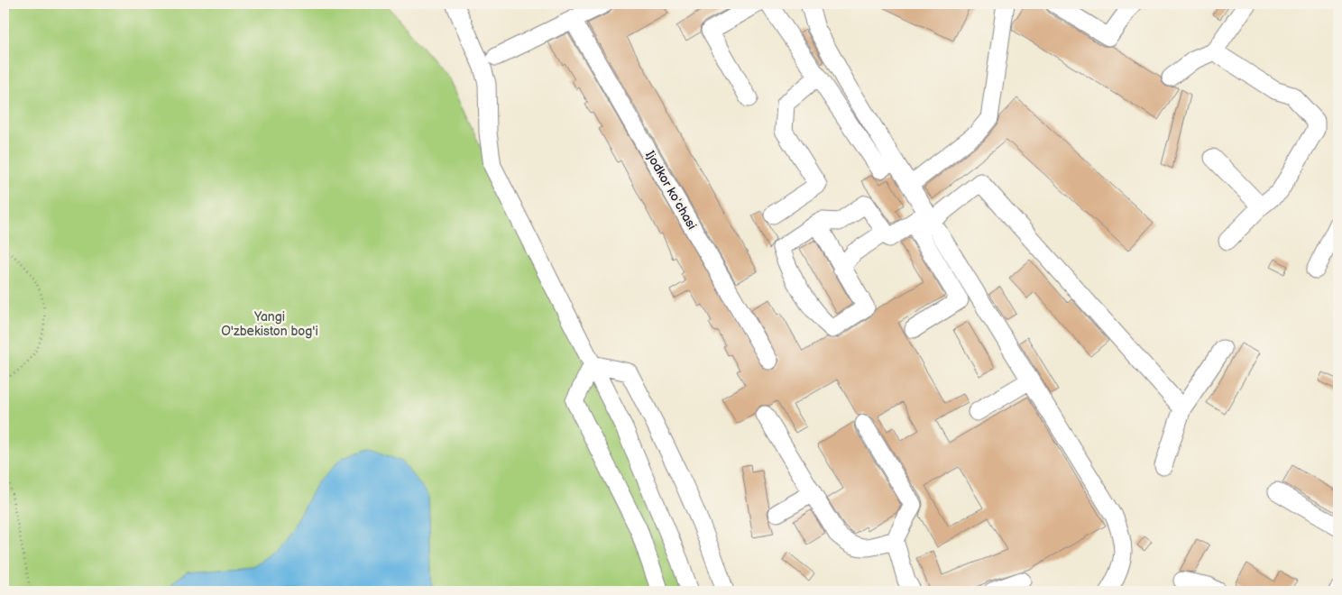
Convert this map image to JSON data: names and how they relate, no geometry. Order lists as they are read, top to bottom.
{
  "streets": {
    "street": ["Ijodkor koʻchasi"]
  },
  "parks": ["Yangi O'zbekiston bog'i"]
}
